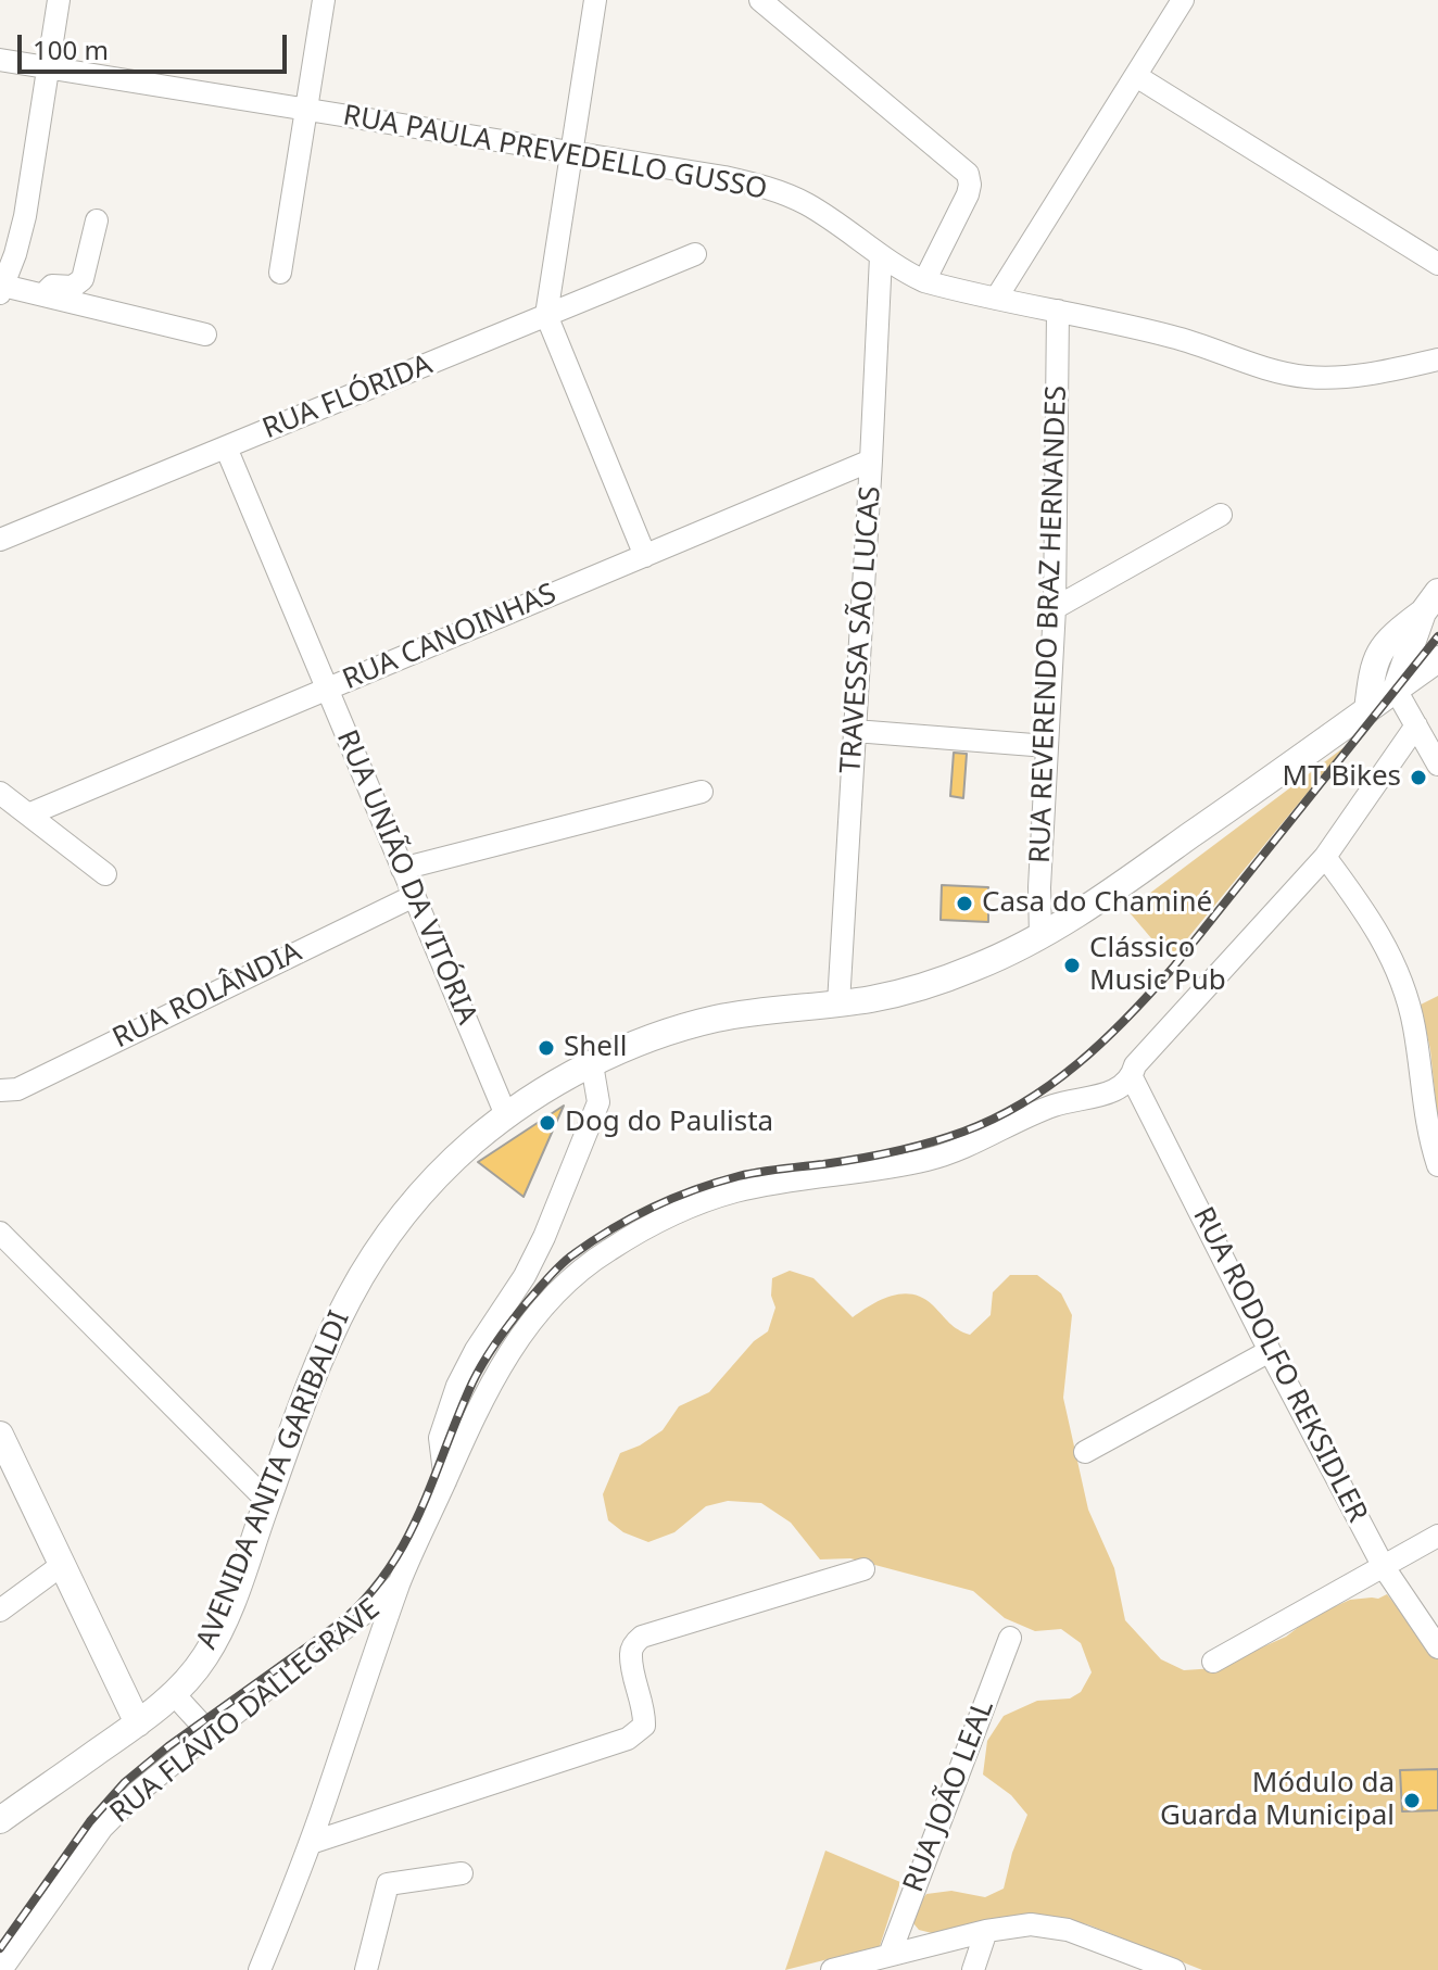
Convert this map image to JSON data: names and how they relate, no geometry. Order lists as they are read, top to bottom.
{
  "streets": {
    "main road": ["AVENIDA ANITA GARIBALDI"],
    "street": [
      "RUA PAULA PREVEDELLO GUSSO",
      "RUA FLÓRIDA",
      "RUA REVERENDO BRAZ HERNANDES",
      "TRAVESSA SÃO LUCAS",
      "RUA CANOINHAS",
      "RUA UNIÃO DA VITÓRIA",
      "RUA ROLÂNDIA",
      "RUA RODOLFO REKSIDLER",
      "RUA FLÁVIO DALLEGRAVE",
      "RUA JOÃO LEAL"
    ]
  },
  "crossings": [
    ["RUA PAULA PREVEDELLO GUSSO", "RUA REVERENDO BRAZ HERNANDES"],
    ["RUA PAULA PREVEDELLO GUSSO", "TRAVESSA SÃO LUCAS"],
    ["RUA FLÓRIDA", "RUA UNIÃO DA VITÓRIA"],
    ["RUA REVERENDO BRAZ HERNANDES", "AVENIDA ANITA GARIBALDI"],
    ["TRAVESSA SÃO LUCAS", "RUA CANOINHAS"],
    ["TRAVESSA SÃO LUCAS", "AVENIDA ANITA GARIBALDI"],
    ["RUA CANOINHAS", "RUA UNIÃO DA VITÓRIA"],
    ["RUA UNIÃO DA VITÓRIA", "RUA ROLÂNDIA"],
    ["RUA UNIÃO DA VITÓRIA", "AVENIDA ANITA GARIBALDI"]
  ],
  "places": [
    "MT Bikes",
    "Casa do Chaminé",
    "Clássico Music Pub",
    "Shell",
    "Dog do Paulista",
    "Módulo da Guarda Municipal"
  ],
  "scale_bar": "100 m"
}
